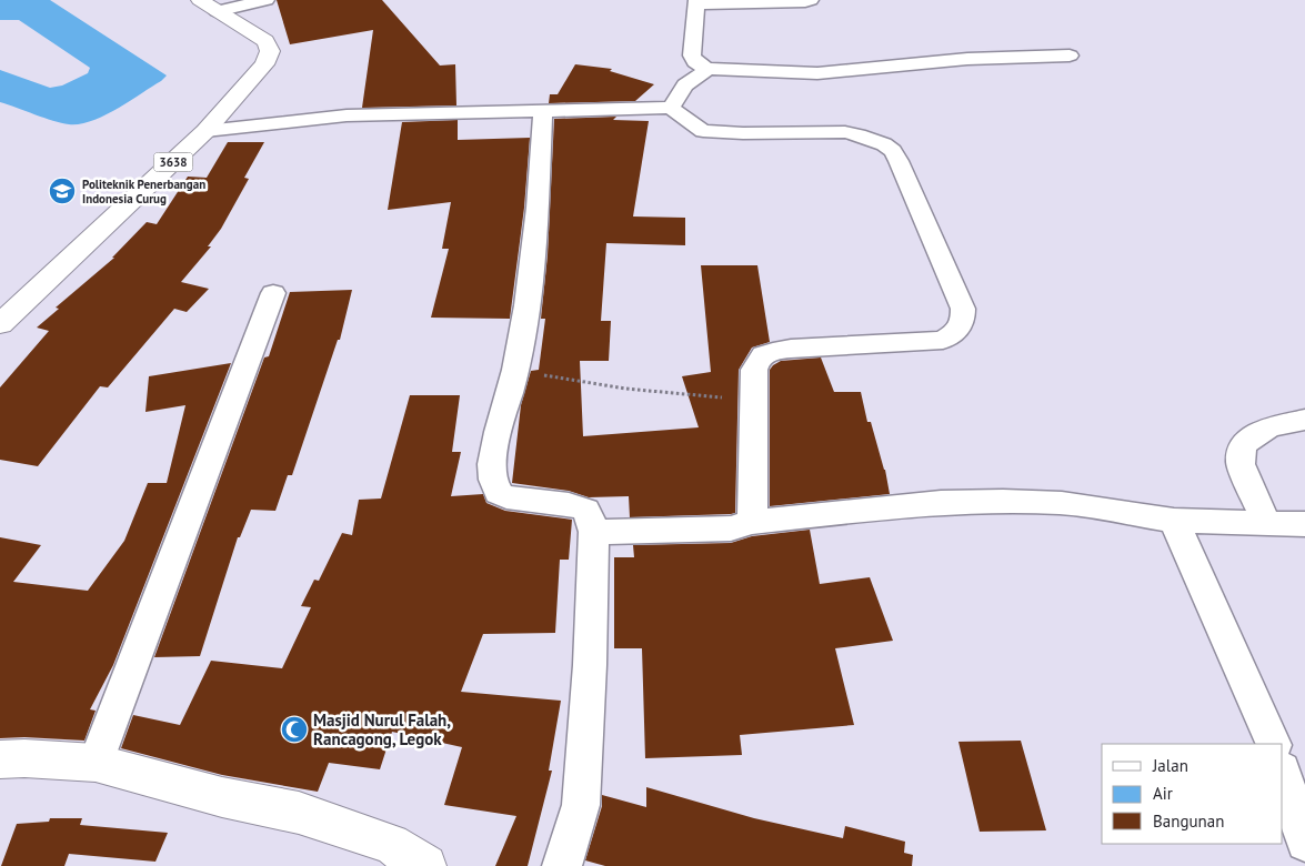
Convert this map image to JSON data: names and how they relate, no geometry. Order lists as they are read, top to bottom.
{
  "streets": {
    "main road": ["3638"]
  },
  "places": {
    "school or university": ["Politeknik Penerbangan Indonesia Curug"],
    "mosque": ["Masjid Nurul Falah, Rancagong, Legok"]
  },
  "legend": ["Jalan", "Air", "Bangunan"]
}
